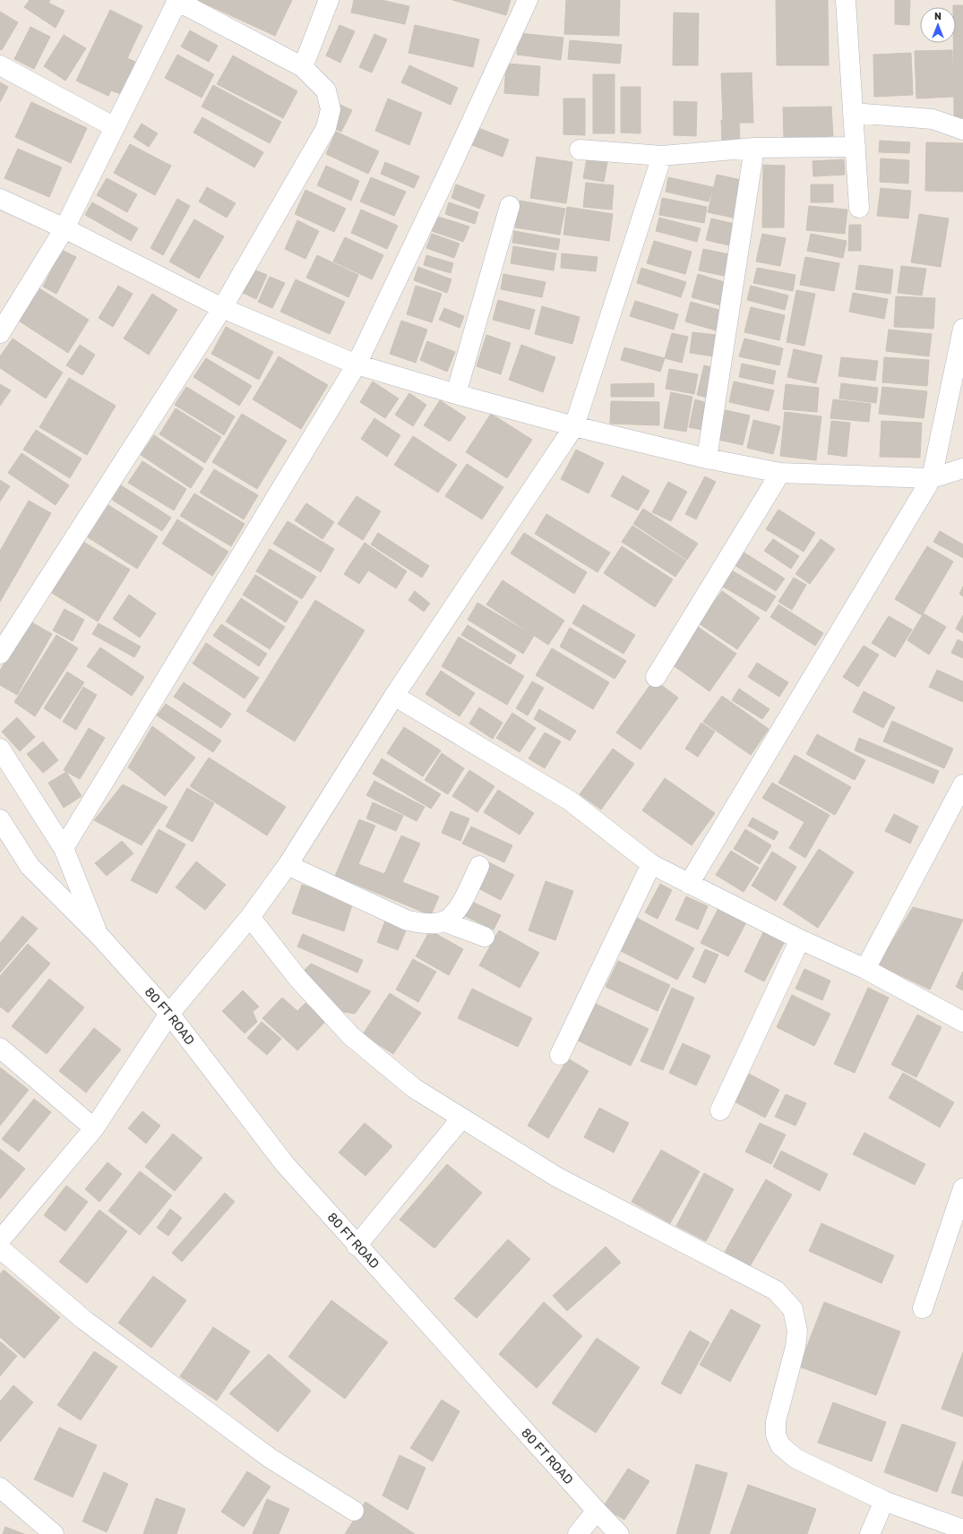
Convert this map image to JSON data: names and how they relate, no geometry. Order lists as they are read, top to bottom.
{
  "streets": {
    "street": ["80 FT ROAD"]
  },
  "north": "top"
}
